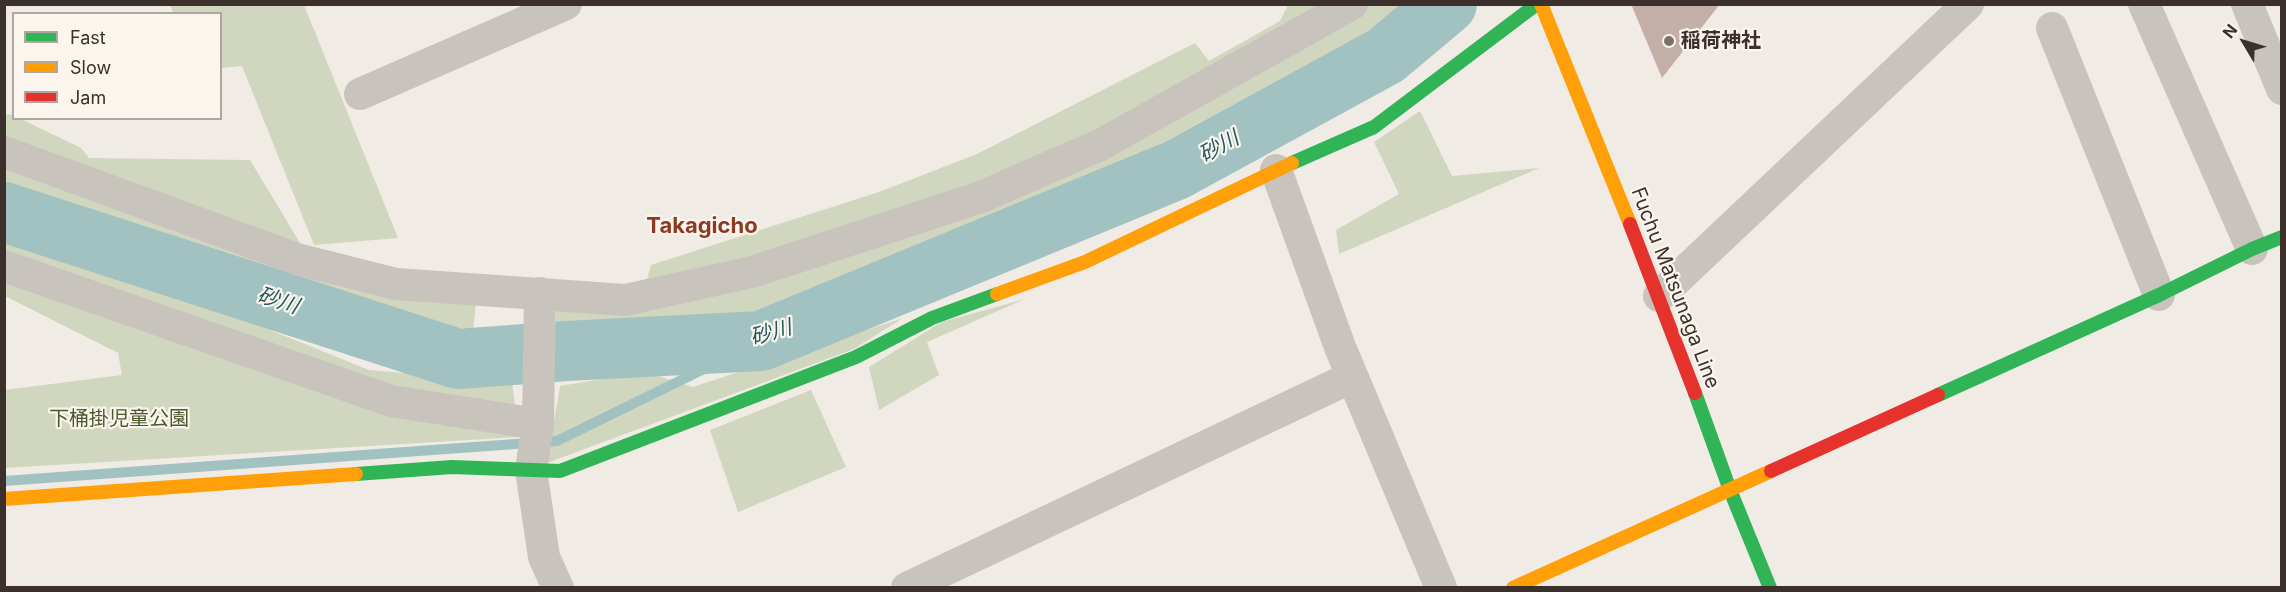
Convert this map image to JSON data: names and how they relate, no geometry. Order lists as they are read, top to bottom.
{
  "streets": {
    "street": ["Fuchu Matsunaga Line"]
  },
  "districts": ["Takagicho"],
  "water": ["砂川"],
  "parks": ["下桶掛児童公園"],
  "places": ["稲荷神社"],
  "legend": ["Fast", "Slow", "Jam"],
  "north": "top left"
}
